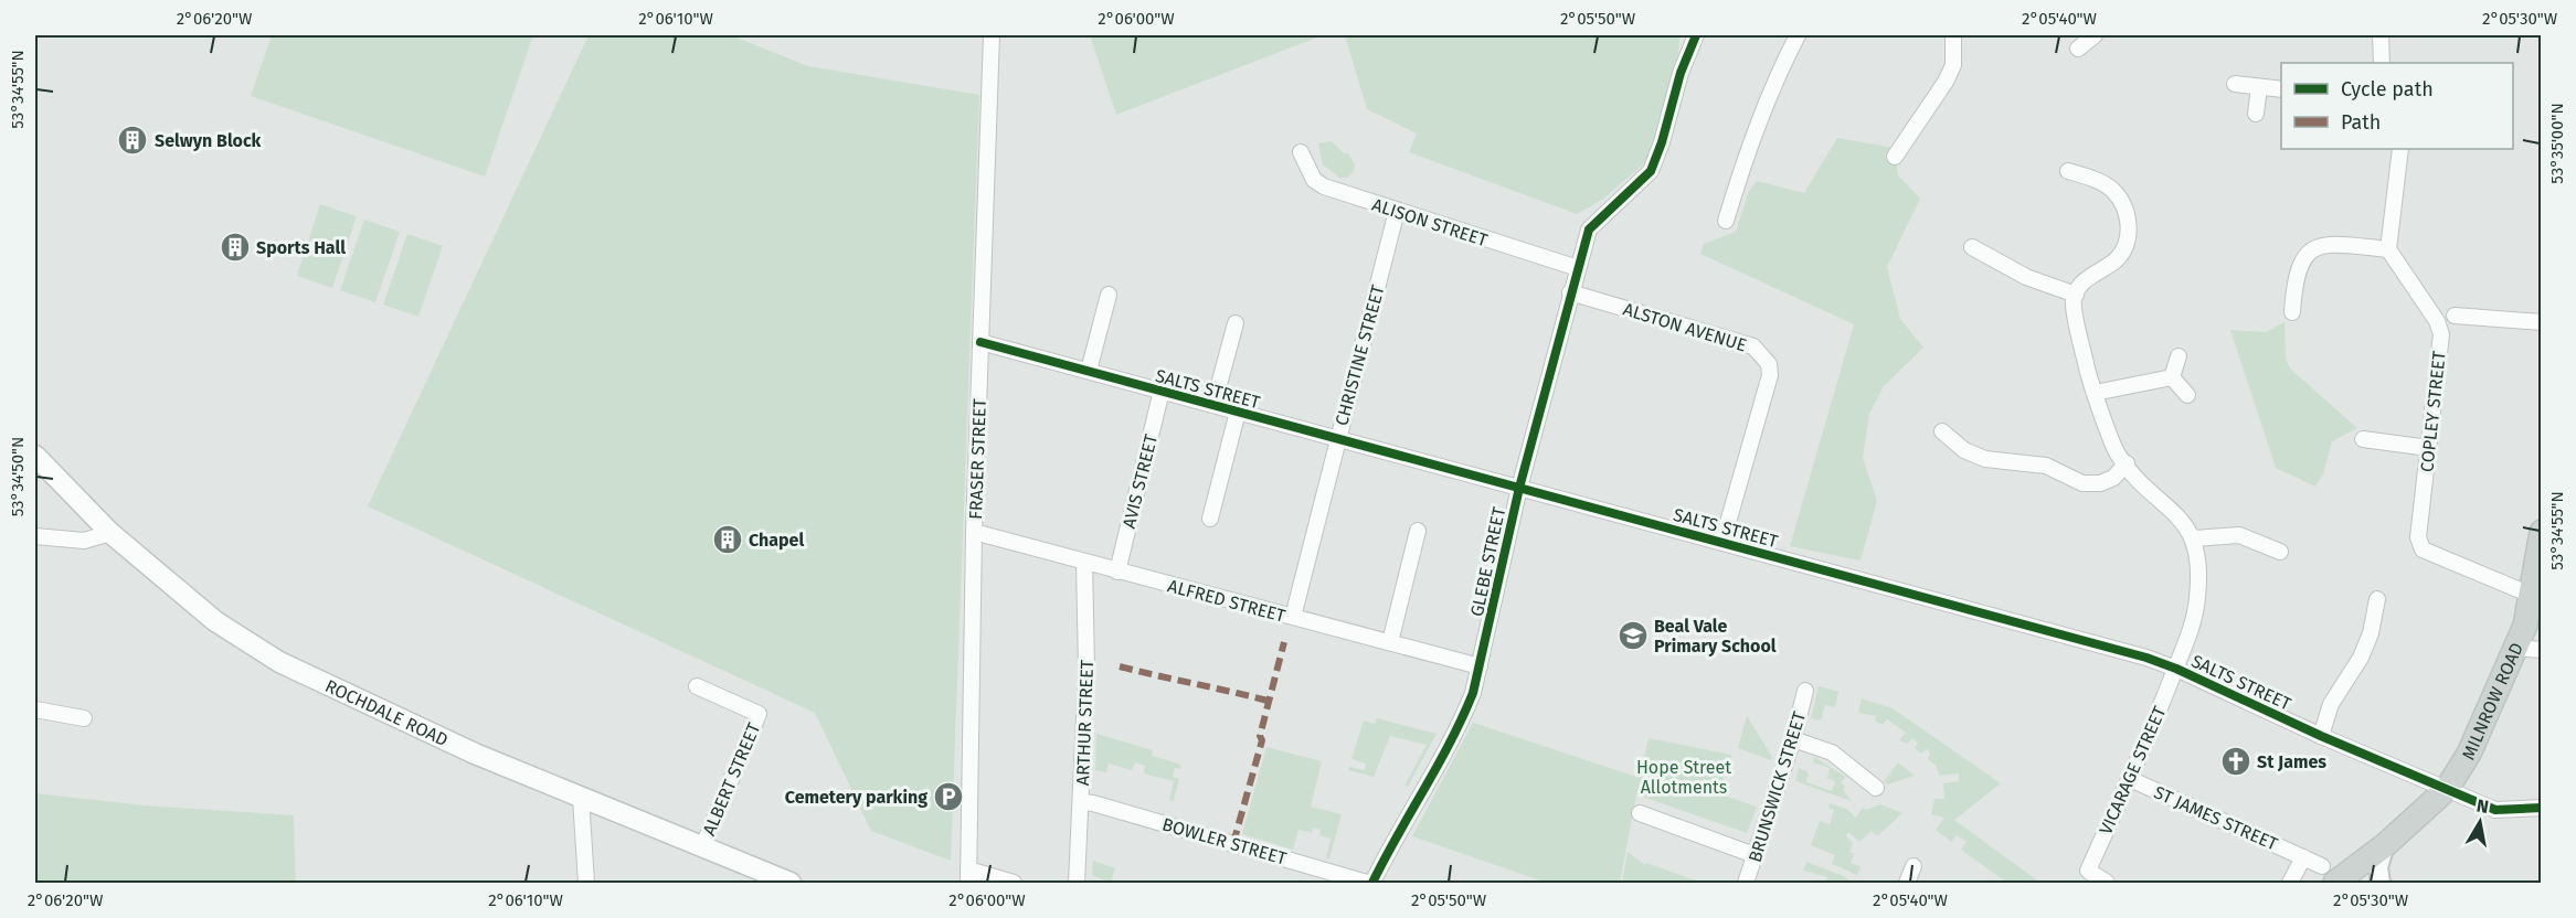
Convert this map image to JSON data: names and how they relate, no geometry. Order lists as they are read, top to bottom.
{
  "streets": {
    "main road": ["MILNROW ROAD", "ROCHDALE ROAD"],
    "street": [
      "ALISON STREET",
      "ALSTON AVENUE",
      "CHRISTINE STREET",
      "SALTS STREET",
      "COPLEY STREET",
      "FRASER STREET",
      "AVIS STREET",
      "GLEBE STREET",
      "ALFRED STREET",
      "ARTHUR STREET",
      "VICARAGE STREET",
      "ALBERT STREET",
      "BRUNSWICK STREET",
      "ST JAMES STREET",
      "BOWLER STREET"
    ]
  },
  "crossings": [
    ["ALISON STREET", "CHRISTINE STREET"],
    ["ALISON STREET", "GLEBE STREET"],
    ["ALSTON AVENUE", "SALTS STREET"],
    ["ALSTON AVENUE", "GLEBE STREET"],
    ["CHRISTINE STREET", "SALTS STREET"],
    ["CHRISTINE STREET", "ALFRED STREET"],
    ["SALTS STREET", "FRASER STREET"],
    ["SALTS STREET", "AVIS STREET"],
    ["SALTS STREET", "GLEBE STREET"],
    ["SALTS STREET", "MILNROW ROAD"],
    ["SALTS STREET", "VICARAGE STREET"],
    ["COPLEY STREET", "MILNROW ROAD"],
    ["FRASER STREET", "ALFRED STREET"],
    ["AVIS STREET", "ALFRED STREET"],
    ["GLEBE STREET", "ALFRED STREET"],
    ["ALFRED STREET", "ARTHUR STREET"],
    ["MILNROW ROAD", "ST JAMES STREET"],
    ["ROCHDALE ROAD", "ALBERT STREET"],
    ["ARTHUR STREET", "BOWLER STREET"],
    ["VICARAGE STREET", "ST JAMES STREET"]
  ],
  "parks": ["Hope Street Allotments"],
  "places": {
    "building": ["Selwyn Block", "Sports Hall", "Chapel"],
    "school or university": ["Beal Vale Primary School"],
    "church": ["St James"],
    "parking": ["Cemetery parking"]
  },
  "legend": ["Cycle path", "Path"],
  "north": "top",
  "coordinates": [
    "2°06'20\"W",
    "2°06'10\"W",
    "2°06'00\"W",
    "2°05'50\"W",
    "2°05'40\"W",
    "2°05'30\"W",
    "53°34'55\"N",
    "53°35'00\"N",
    "53°34'50\"N"
  ]
}
